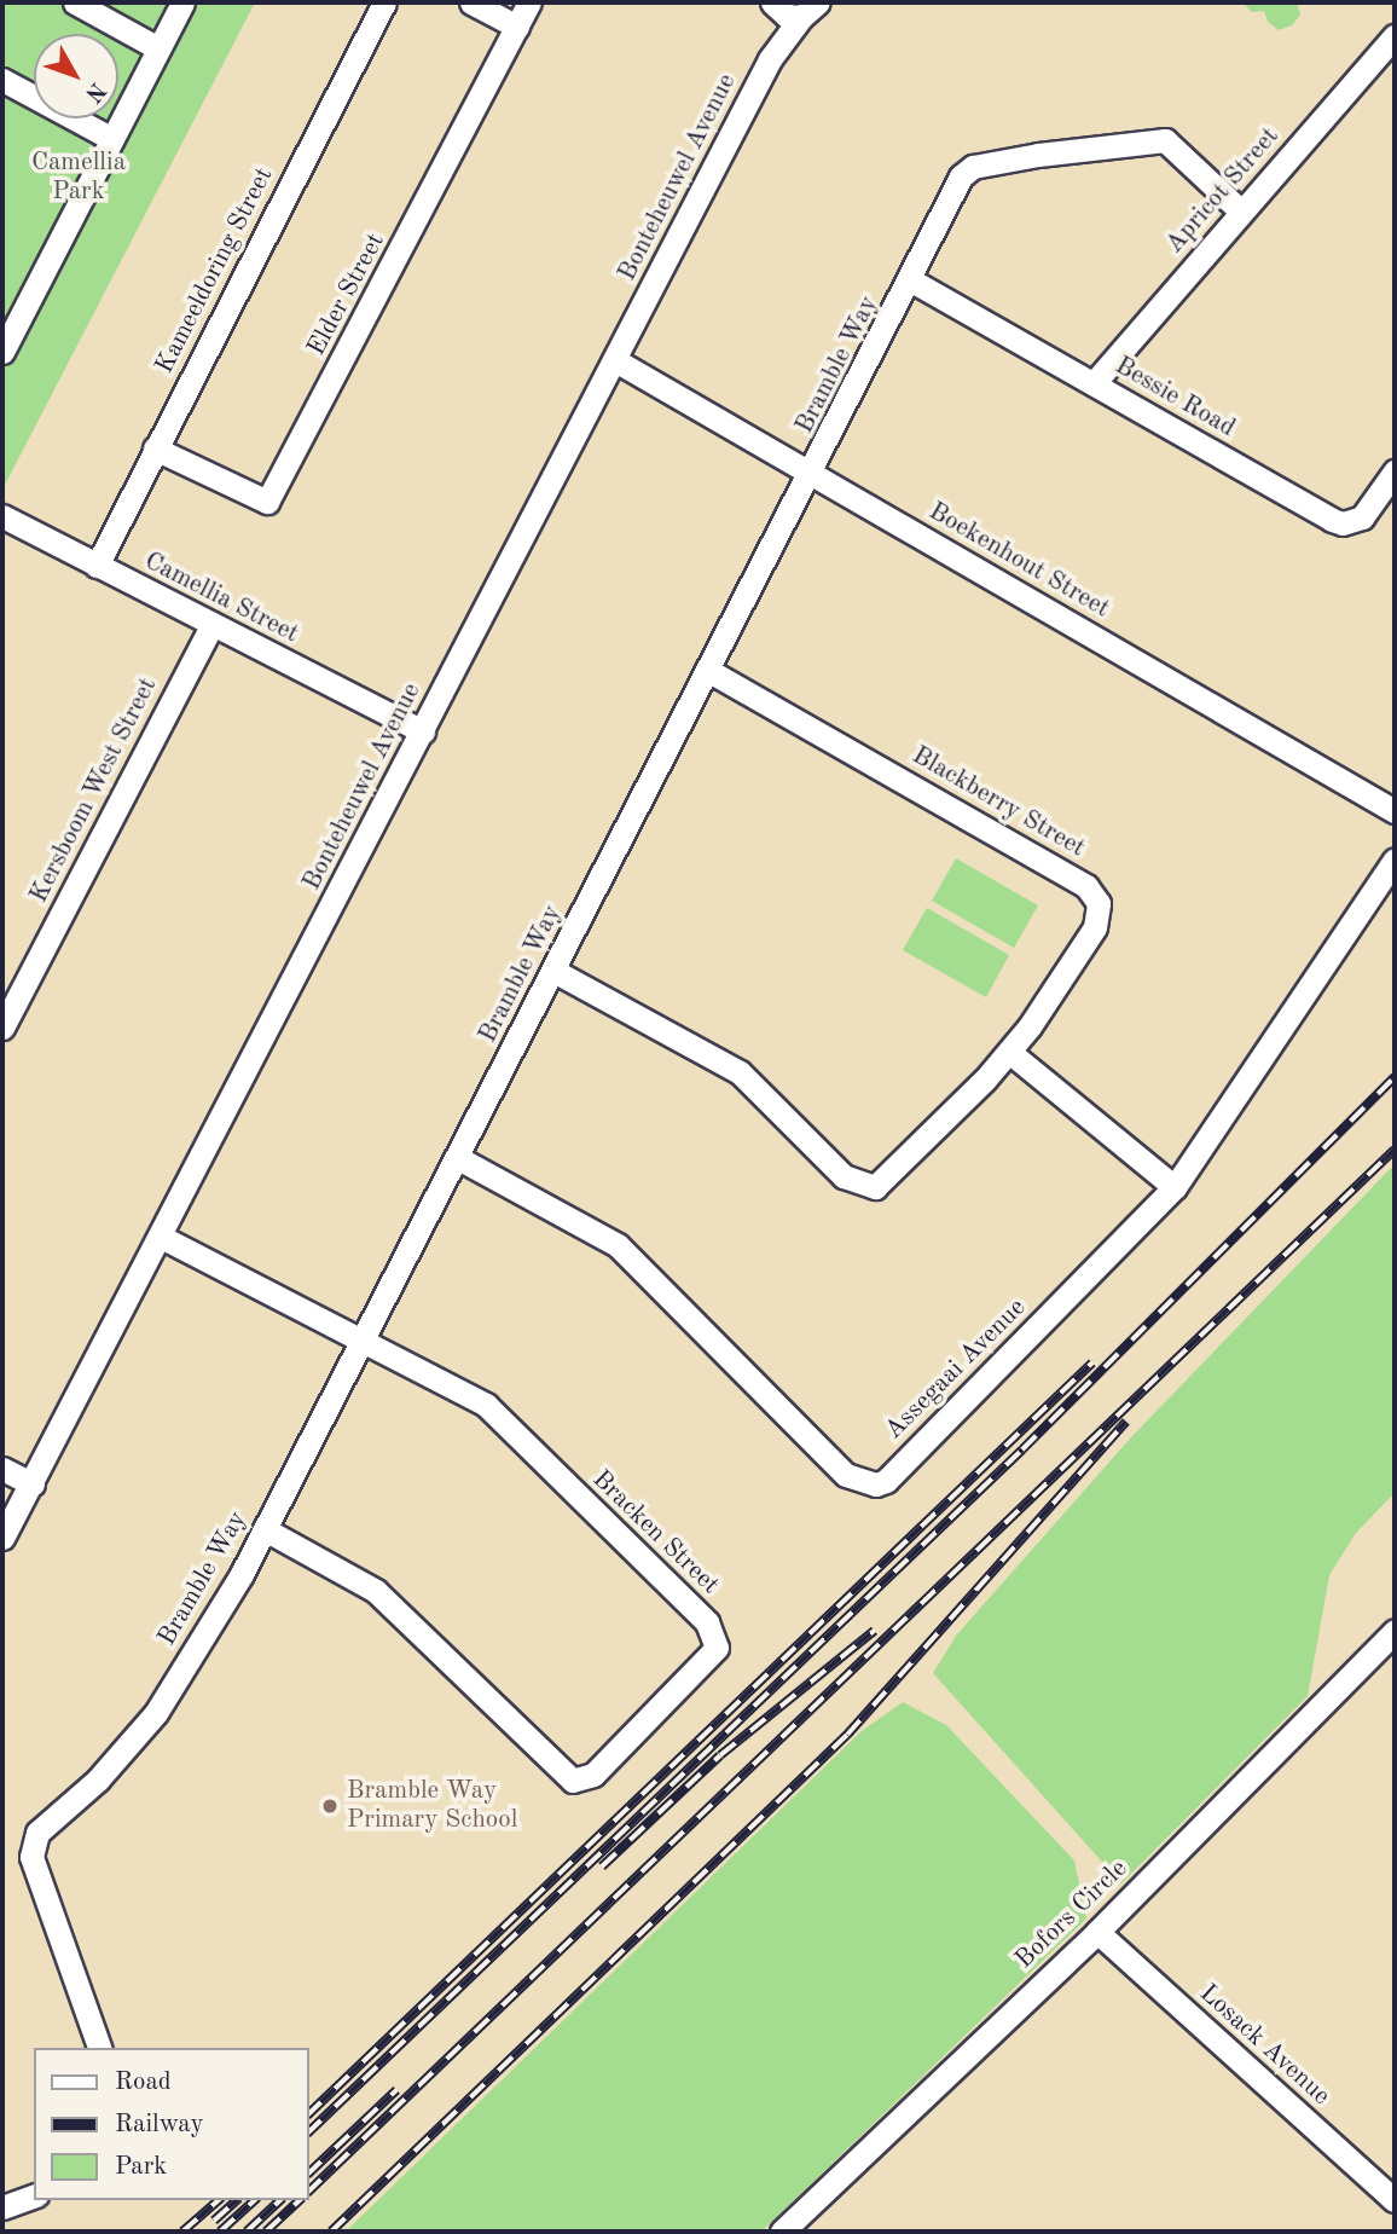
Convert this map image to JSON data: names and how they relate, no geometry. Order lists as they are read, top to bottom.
{
  "streets": {
    "street": [
      "Bonteheuwel Avenue",
      "Apricot Street",
      "Kameeldoring Street",
      "Elder Street",
      "Bramble Way",
      "Bessie Road",
      "Boekenhout Street",
      "Camellia Street",
      "Kersboom West Street",
      "Blackberry Street",
      "Assegaai Avenue",
      "Bracken Street",
      "Bofors Circle",
      "Losack Avenue"
    ]
  },
  "crossings": [
    ["Bonteheuwel Avenue", "Boekenhout Street"],
    ["Bonteheuwel Avenue", "Camellia Street"],
    ["Bonteheuwel Avenue", "Bracken Street"],
    ["Apricot Street", "Bramble Way"],
    ["Apricot Street", "Bessie Road"],
    ["Kameeldoring Street", "Elder Street"],
    ["Kameeldoring Street", "Camellia Street"],
    ["Bramble Way", "Bessie Road"],
    ["Bramble Way", "Boekenhout Street"],
    ["Bramble Way", "Blackberry Street"],
    ["Bramble Way", "Assegaai Avenue"],
    ["Bramble Way", "Bracken Street"],
    ["Camellia Street", "Kersboom West Street"],
    ["Bofors Circle", "Losack Avenue"]
  ],
  "parks": ["Camellia Park"],
  "places": ["Bramble Way Primary School"],
  "legend": ["Road", "Railway", "Park"],
  "north": "bottom right"
}
